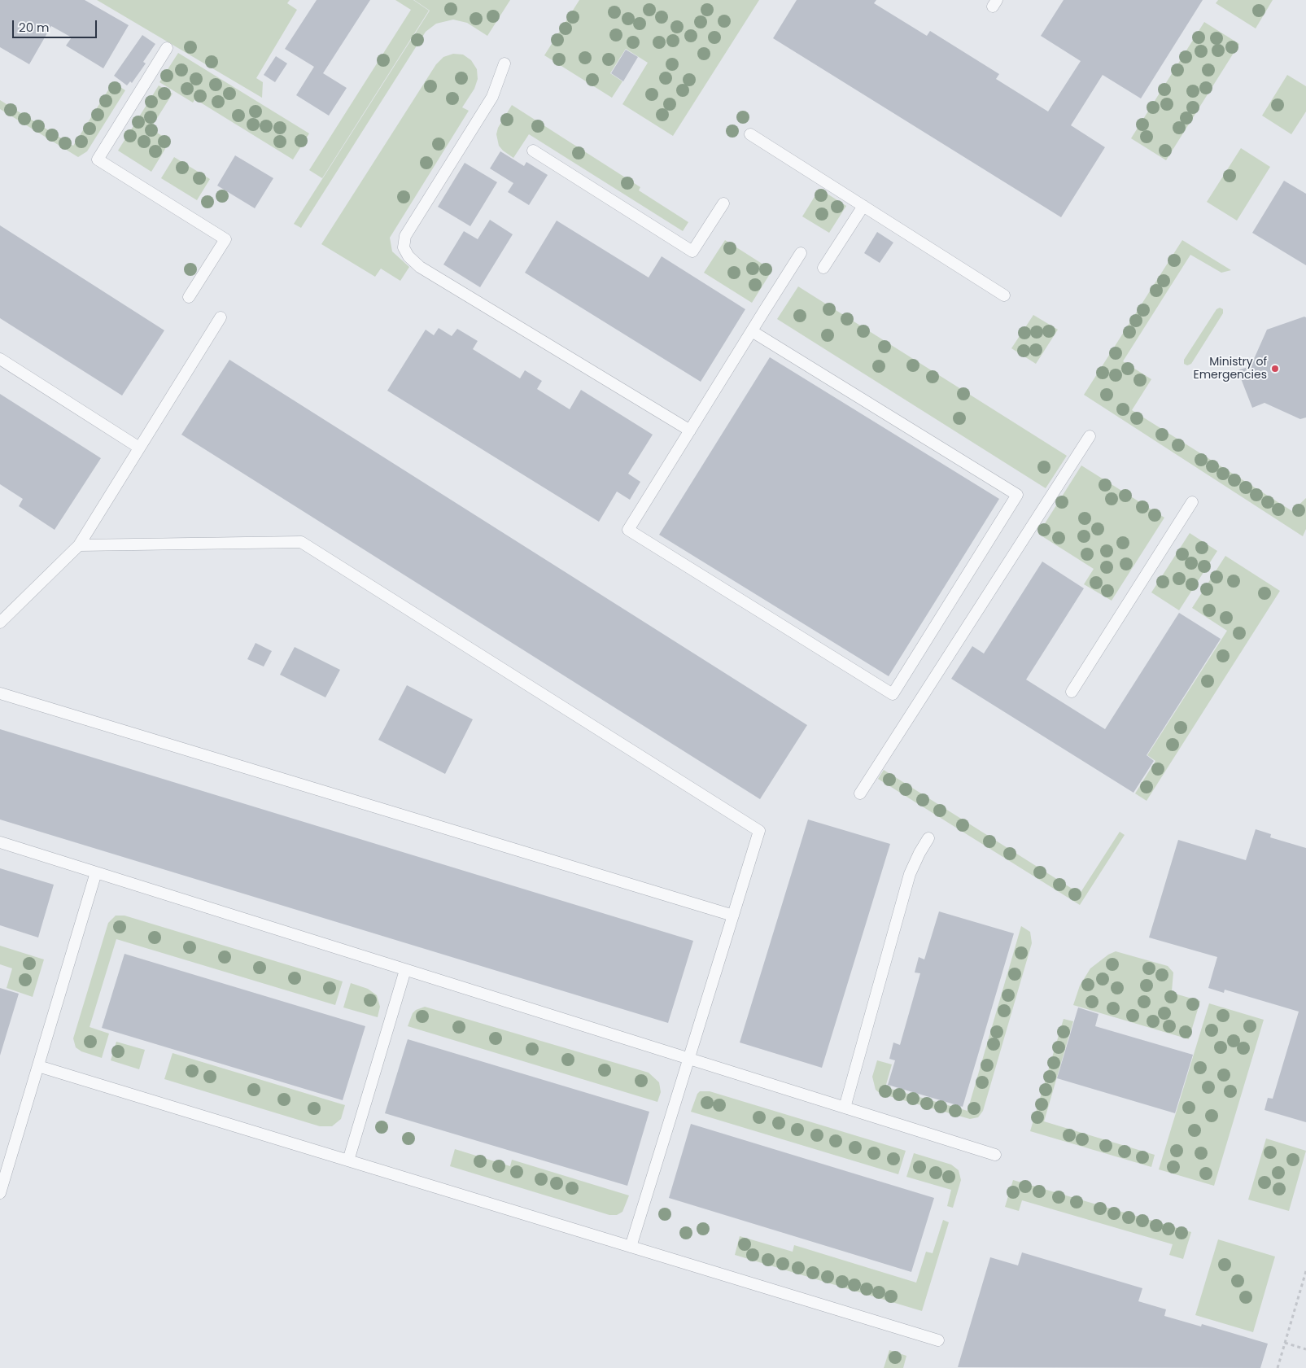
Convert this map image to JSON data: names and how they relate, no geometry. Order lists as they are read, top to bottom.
{
  "places": ["Ministry of Emergencies"],
  "scale_bar": "20 m"
}
